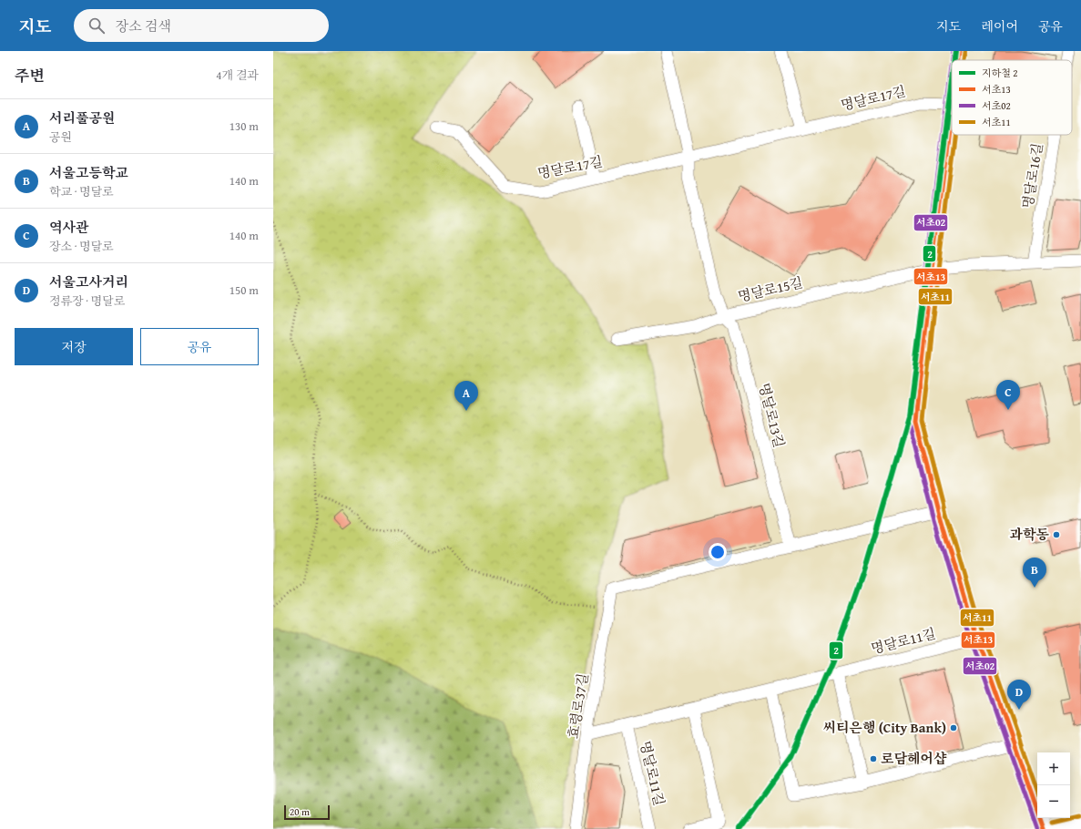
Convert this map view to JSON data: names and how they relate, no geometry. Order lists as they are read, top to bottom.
{
  "streets": {
    "street": [
      "명달로17길",
      "명달로16길",
      "명달로15길",
      "명달로13길",
      "명달로11길",
      "효령로37길"
    ]
  },
  "crossings": [
    ["명달로17길", "명달로13길"],
    ["명달로15길", "명달로13길"],
    ["명달로13길", "효령로37길"],
    ["명달로11길", "효령로37길"]
  ],
  "places": ["과학동", "씨티은행 (City Bank)", "로담헤어샵"],
  "lines": [
    "metro line 2",
    "transit line 서초13",
    "transit line 서초02",
    "transit line 서초11"
  ],
  "legend": [
    "지하철 2",
    "서초13",
    "서초02",
    "서초11"
  ],
  "scale_bar": "20 m",
  "page": {
    "header": "지도",
    "search": "장소 검색",
    "nav": ["지도", "레이어", "공유"],
    "heading": ["주변", "4개 결과"],
    "list": [
      {
        "mark": "A",
        "name": "서리풀공원",
        "note": "공원",
        "value": "130 m"
      },
      {
        "mark": "B",
        "name": "서울고등학교",
        "note": "학교 · 명달로",
        "value": "140 m"
      },
      {
        "mark": "C",
        "name": "역사관",
        "note": "장소 · 명달로",
        "value": "140 m"
      },
      {
        "mark": "D",
        "name": "서울고사거리",
        "note": "정류장 · 명달로",
        "value": "150 m"
      }
    ],
    "buttons": ["저장", "공유"],
    "pins": [
      "C",
      "A",
      "B",
      "D"
    ],
    "map_buttons": ["+", "−"],
    "scale": "20 m"
  }
}
